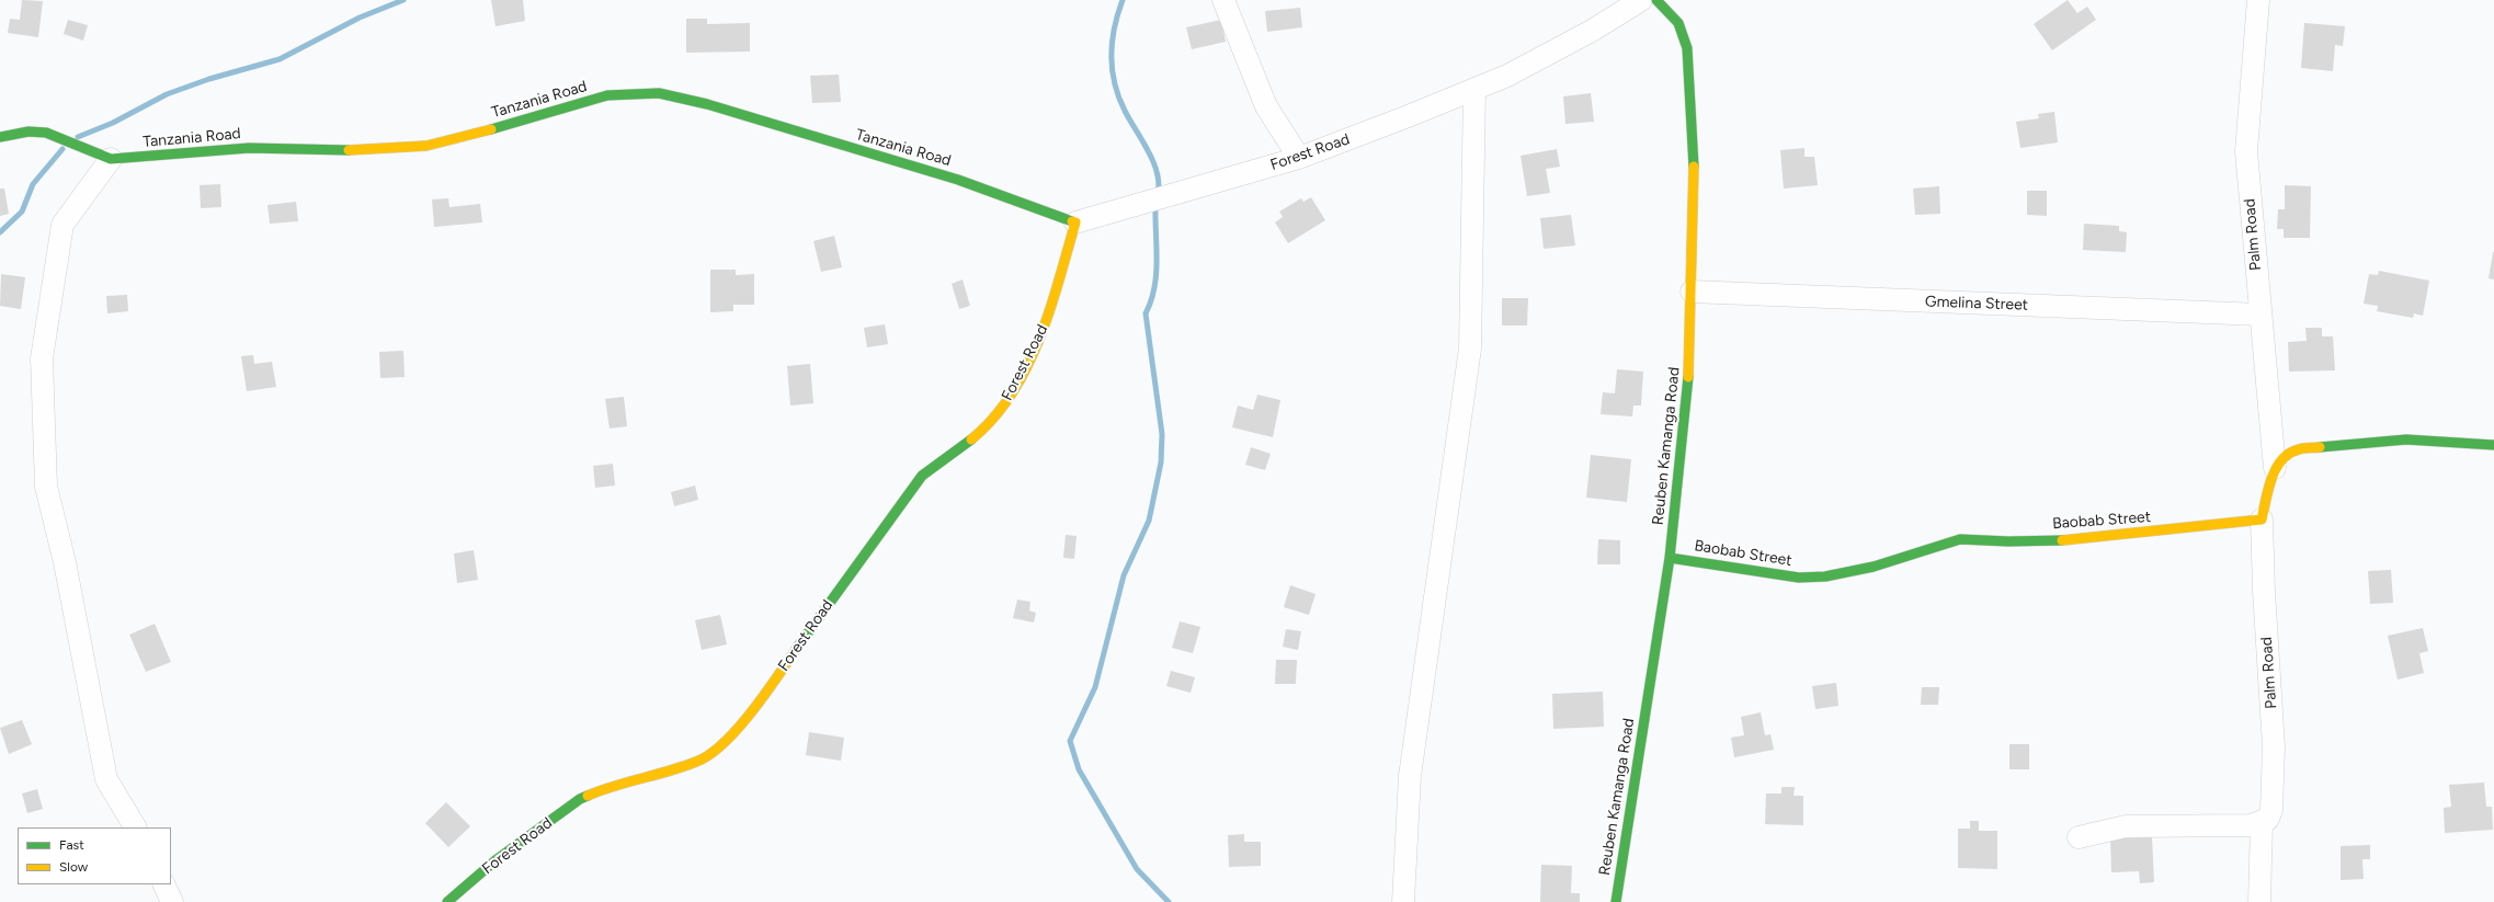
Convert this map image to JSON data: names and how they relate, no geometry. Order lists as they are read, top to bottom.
{
  "streets": {
    "street": [
      "Tanzania Road",
      "Forest Road",
      "Palm Road",
      "Gmelina Street",
      "Reuben Kamanga Road",
      "Baobab Street"
    ]
  },
  "crossings": [
    ["Tanzania Road", "Forest Road"],
    ["Palm Road", "Gmelina Street"],
    ["Palm Road", "Baobab Street"],
    ["Gmelina Street", "Reuben Kamanga Road"],
    ["Reuben Kamanga Road", "Baobab Street"]
  ],
  "legend": ["Fast", "Slow"]
}
